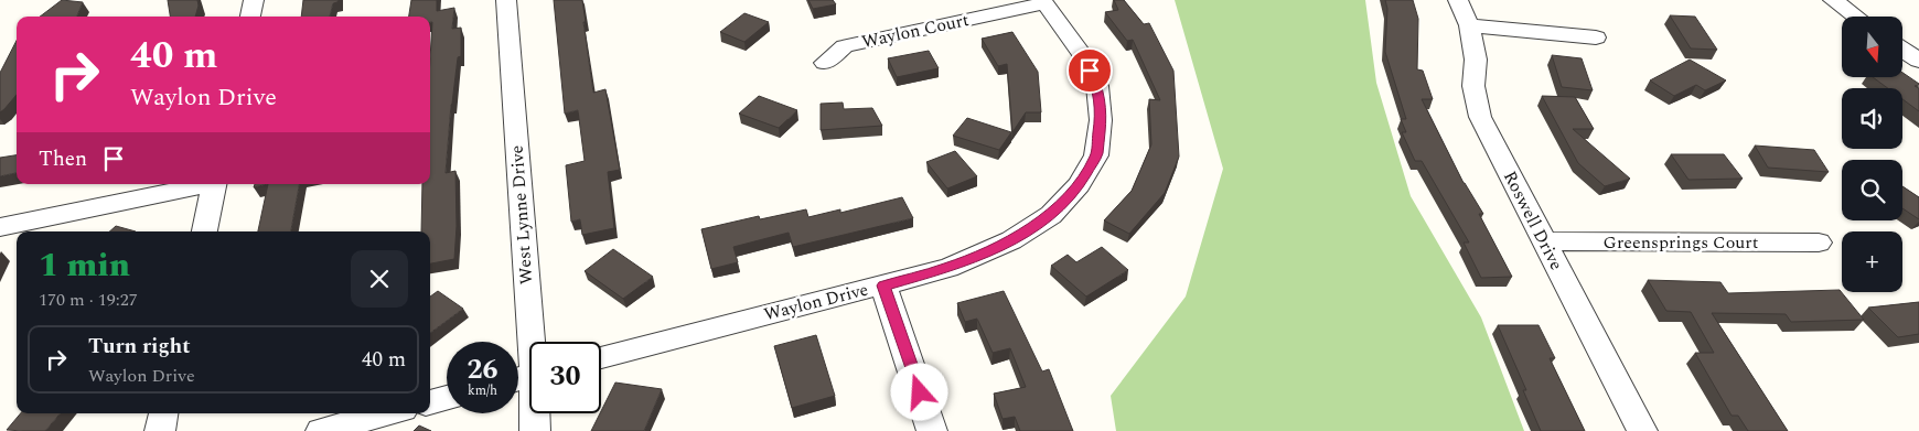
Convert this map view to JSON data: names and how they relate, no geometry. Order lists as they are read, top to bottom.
{
  "streets": {
    "street": [
      "Waylon Court",
      "West Lynne Drive",
      "Roswell Drive",
      "Greensprings Court",
      "Waylon Drive"
    ]
  },
  "crossings": [
    ["Waylon Court", "Waylon Drive"],
    ["Roswell Drive", "Greensprings Court"]
  ],
  "north": "bottom",
  "page": {
    "map_buttons": "+",
    "turn": ["40 m", "Waylon Drive"],
    "then": "Then",
    "heading": ["1 min", "170 m · 19:27"],
    "list": [
      {
        "name": "Turn right",
        "note": "Waylon Drive",
        "value": "40 m"
      }
    ],
    "speed": "26 km/h",
    "limit": "30"
  }
}
